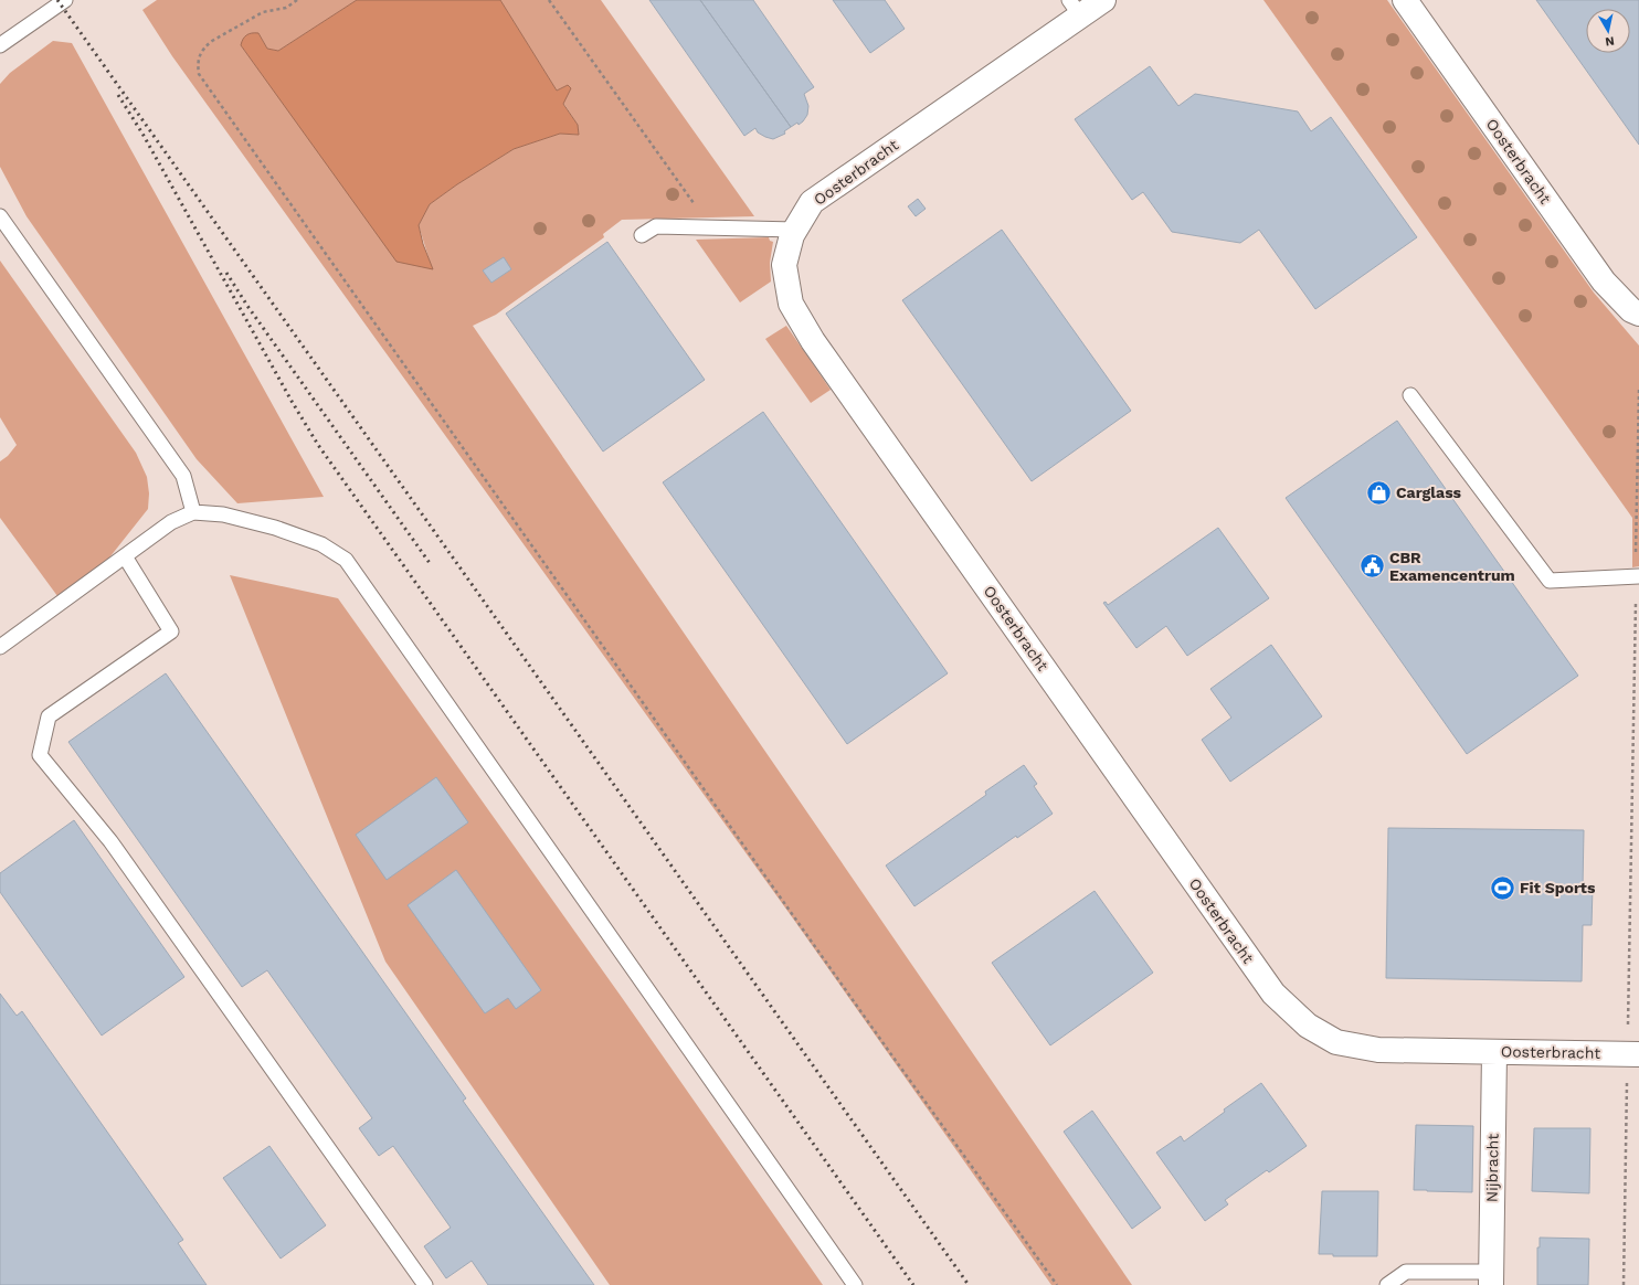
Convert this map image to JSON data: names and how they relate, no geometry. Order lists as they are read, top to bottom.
{
  "streets": {
    "street": ["Oosterbracht", "Nijbracht"]
  },
  "crossings": [
    ["Oosterbracht", "Nijbracht"]
  ],
  "places": {
    "shop": ["Carglass"],
    "public building": ["CBR Examencentrum"],
    "sports": ["Fit Sports"]
  },
  "north": "bottom"
}
